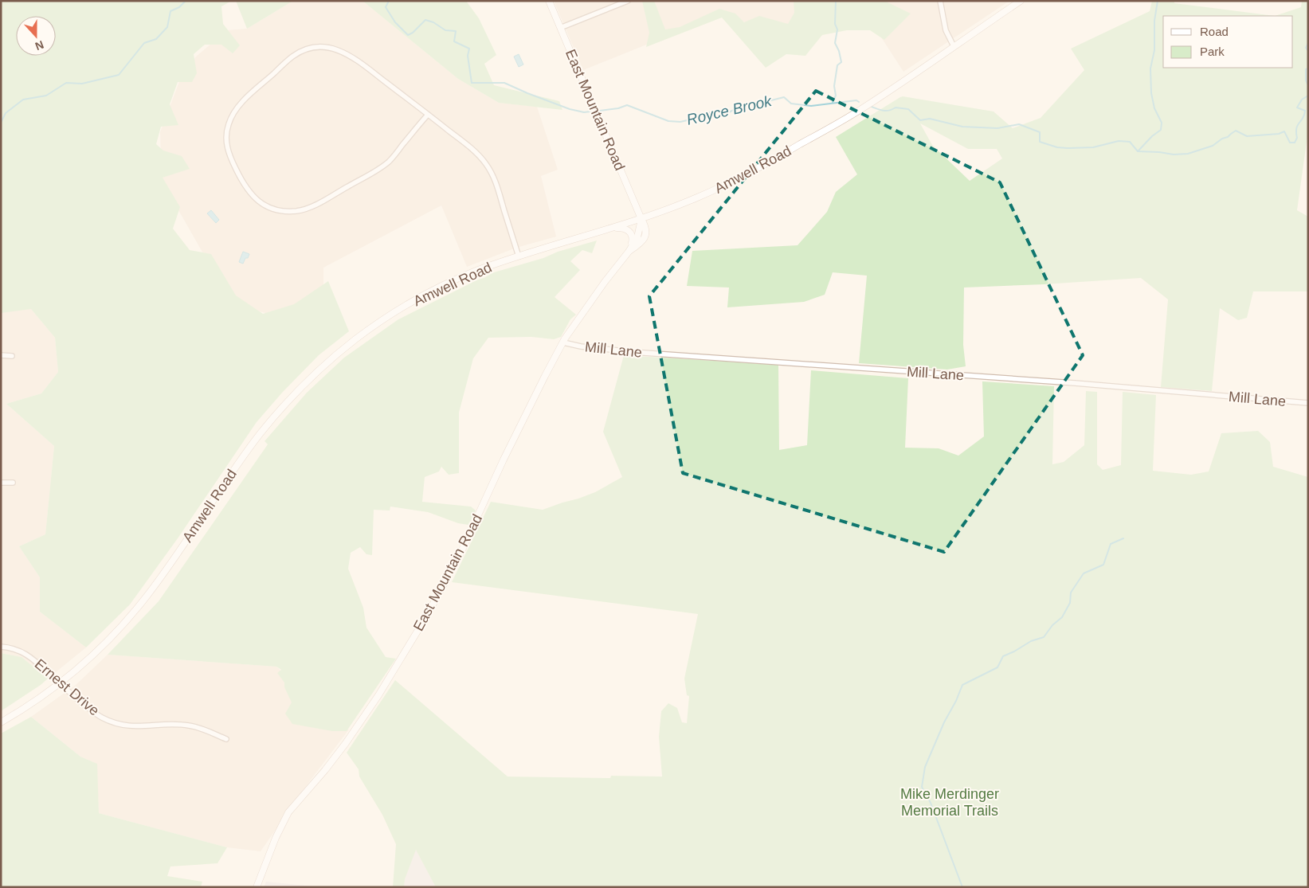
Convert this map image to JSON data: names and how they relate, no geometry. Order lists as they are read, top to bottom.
{
  "streets": {
    "main road": ["East Mountain Road", "Amwell Road"],
    "street": ["Mill Lane", "Ernest Drive"]
  },
  "crossings": [
    ["East Mountain Road", "Amwell Road"],
    ["East Mountain Road", "Mill Lane"],
    ["Amwell Road", "Ernest Drive"]
  ],
  "water": ["Royce Brook"],
  "parks": ["Mike Merdinger Memorial Trails"],
  "legend": ["Road", "Park"],
  "north": "bottom"
}
